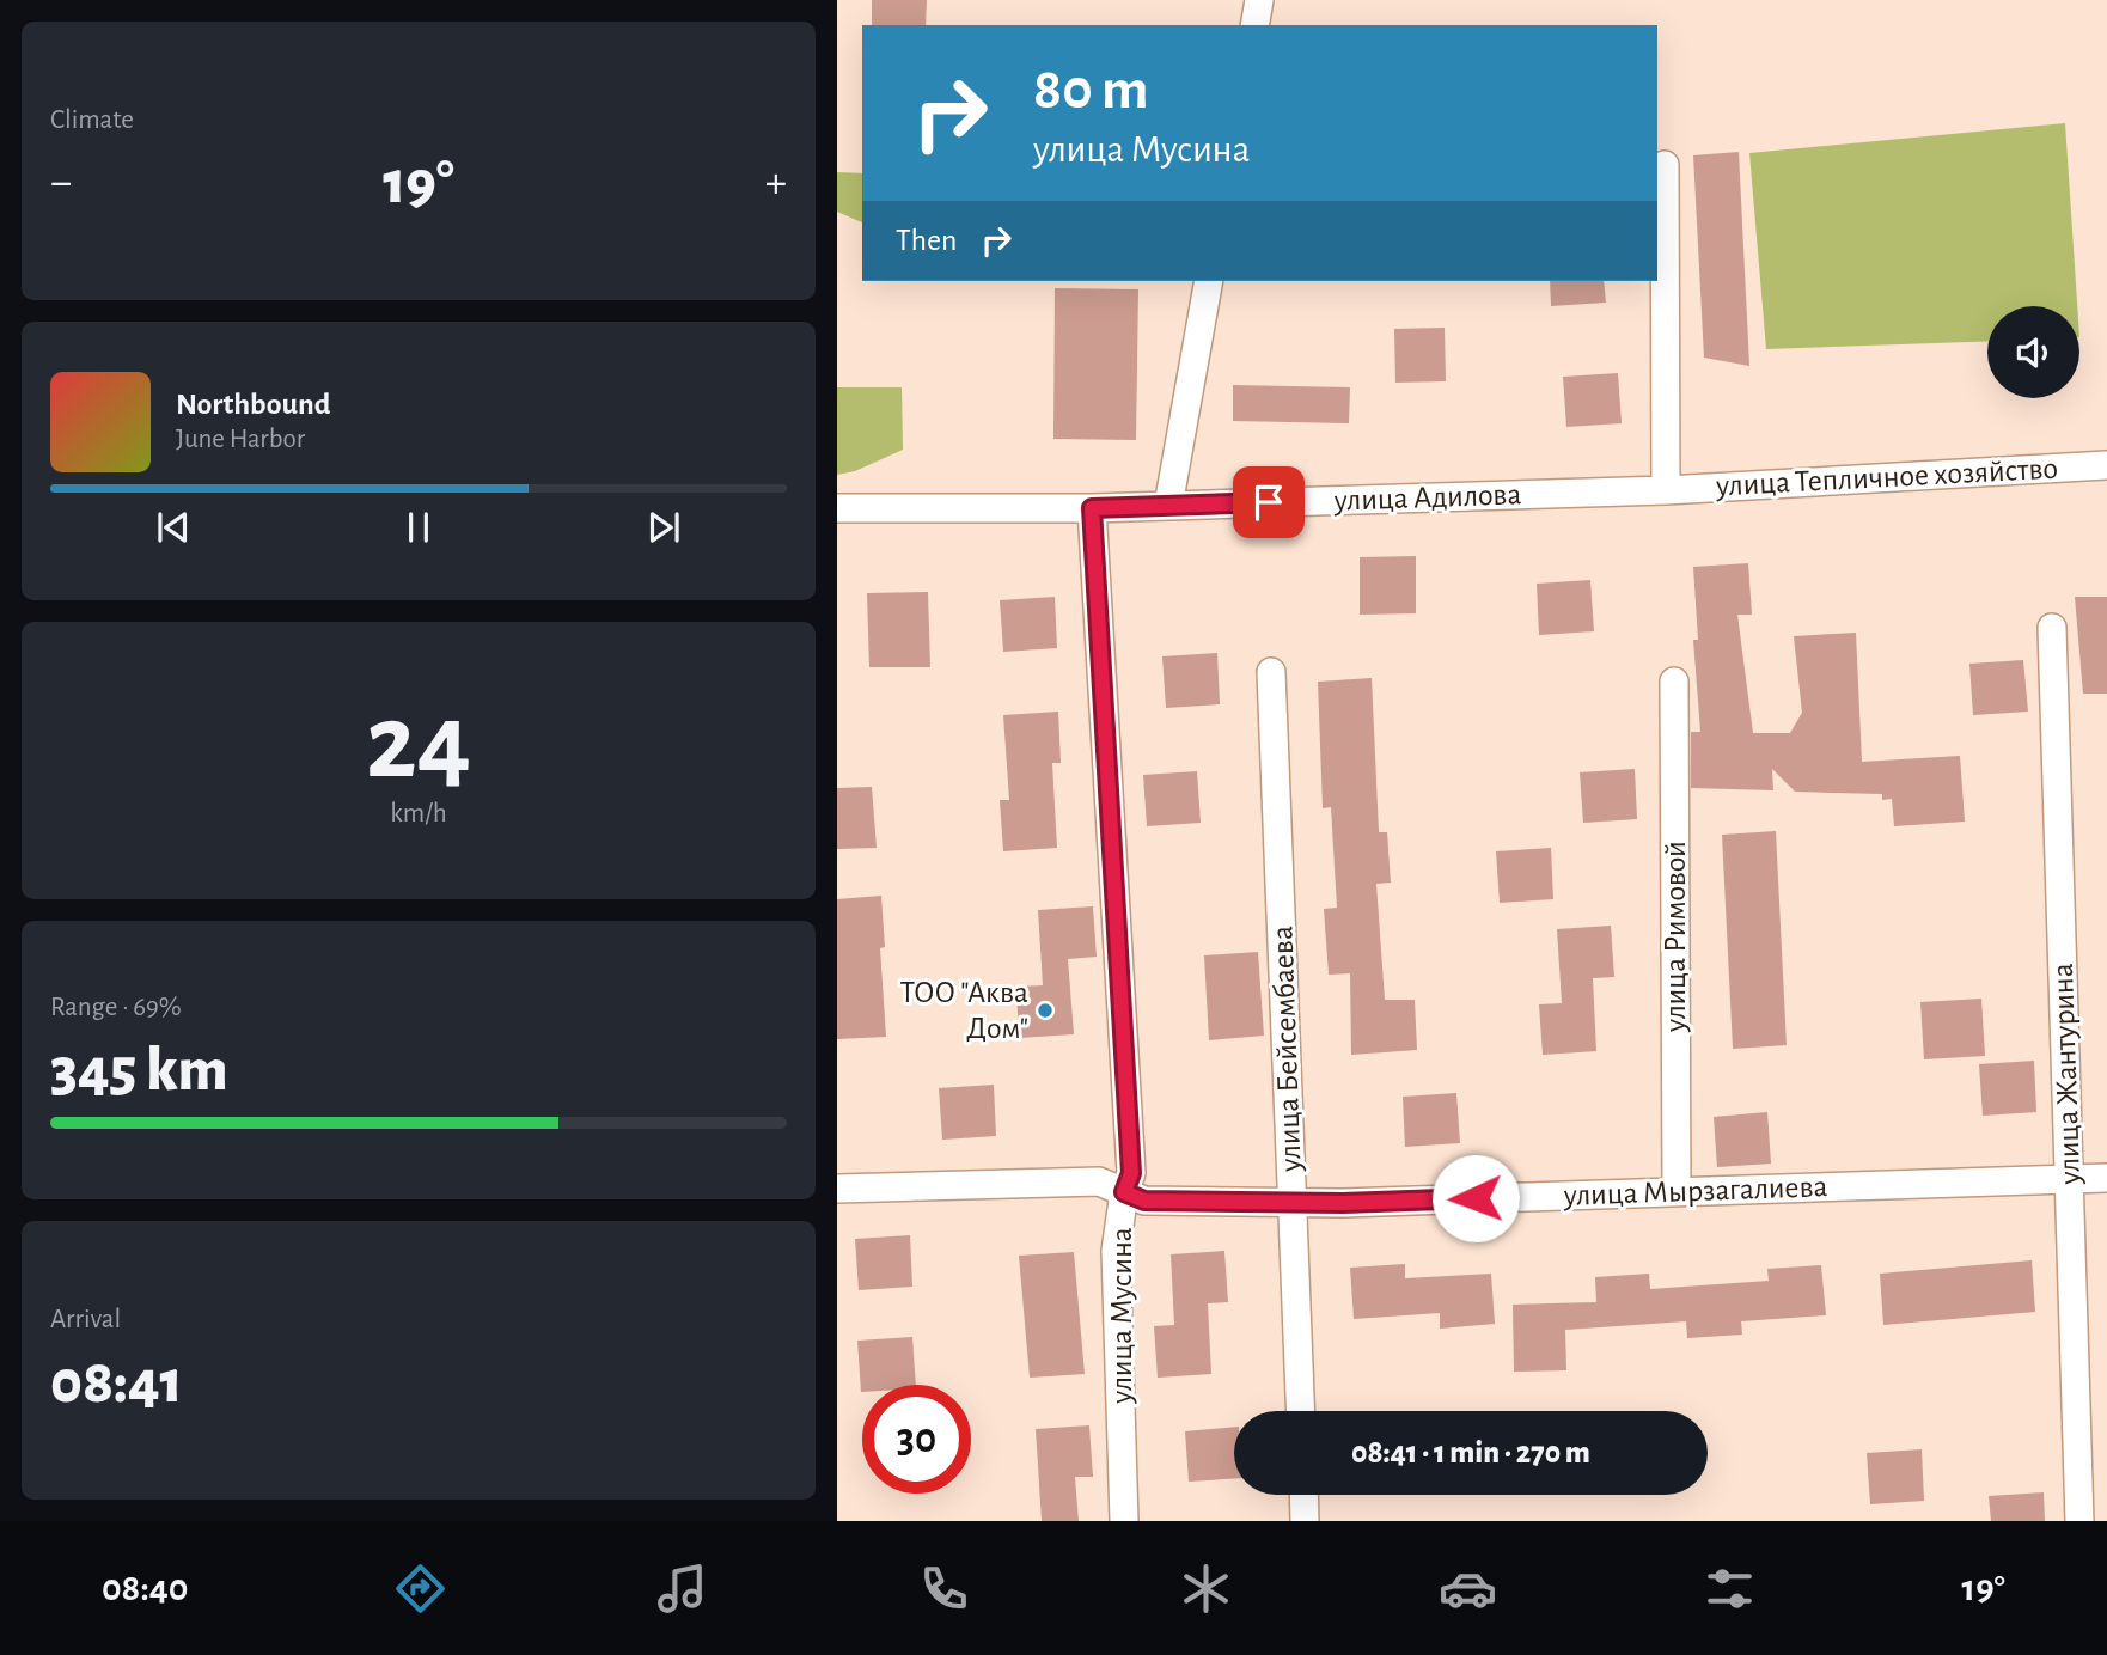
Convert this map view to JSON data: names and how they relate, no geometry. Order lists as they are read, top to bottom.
{
  "streets": {
    "street": [
      "улица Тепличное хозяйство",
      "улица Адилова",
      "улица Римовой",
      "улица Бейсембаева",
      "улица Жантурина",
      "улица Мырзагалиева",
      "улица Мусина"
    ]
  },
  "crossings": [
    ["улица Тепличное хозяйство", "улица Адилова"],
    ["улица Адилова", "улица Мусина"],
    ["улица Римовой", "улица Мырзагалиева"],
    ["улица Бейсембаева", "улица Мырзагалиева"],
    ["улица Жантурина", "улица Мырзагалиева"],
    ["улица Мырзагалиева", "улица Мусина"]
  ],
  "places": ["ТОО \"Аква Дом\""],
  "page": {
    "tile": [
      "Climate",
      ["24", "km/h"],
      ["Range · 69%", "345 km"],
      ["Arrival", "08:41"]
    ],
    "turn": ["80 m", "улица Мусина"],
    "heat": ["−", "19°", "+"],
    "then": "Then",
    "song": ["Northbound", "June Harbor"],
    "limit": "30",
    "trip": "08:41 · 1 min · 270 m",
    "tabs": ["08:40", "19°"]
  }
}
